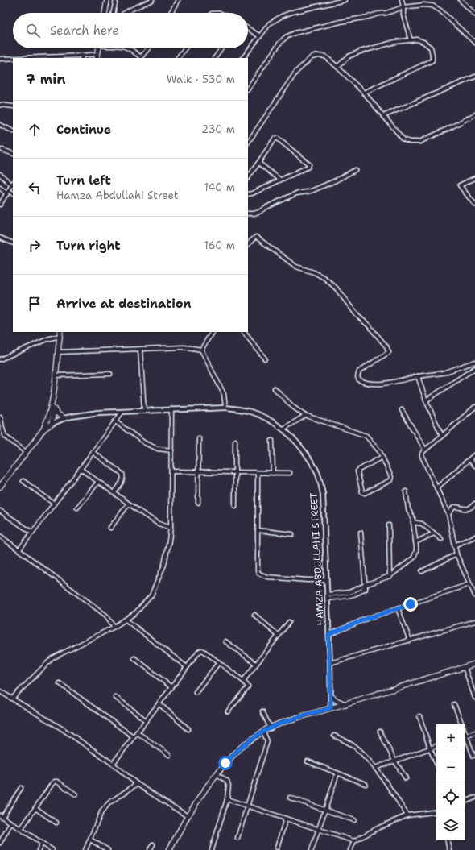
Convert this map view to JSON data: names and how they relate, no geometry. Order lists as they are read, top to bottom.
{
  "streets": {
    "street": ["HAMZA ABDULLAHI STREET"]
  },
  "page": {
    "search": "Search here",
    "heading": ["7 min", "Walk · 530 m"],
    "list": [
      ["Continue", "230 m"],
      ["Turn left", "Hamza Abdullahi Street", "140 m"],
      ["Turn right", "160 m"],
      "Arrive at destination"
    ],
    "map_buttons": ["+", "−"]
  }
}
